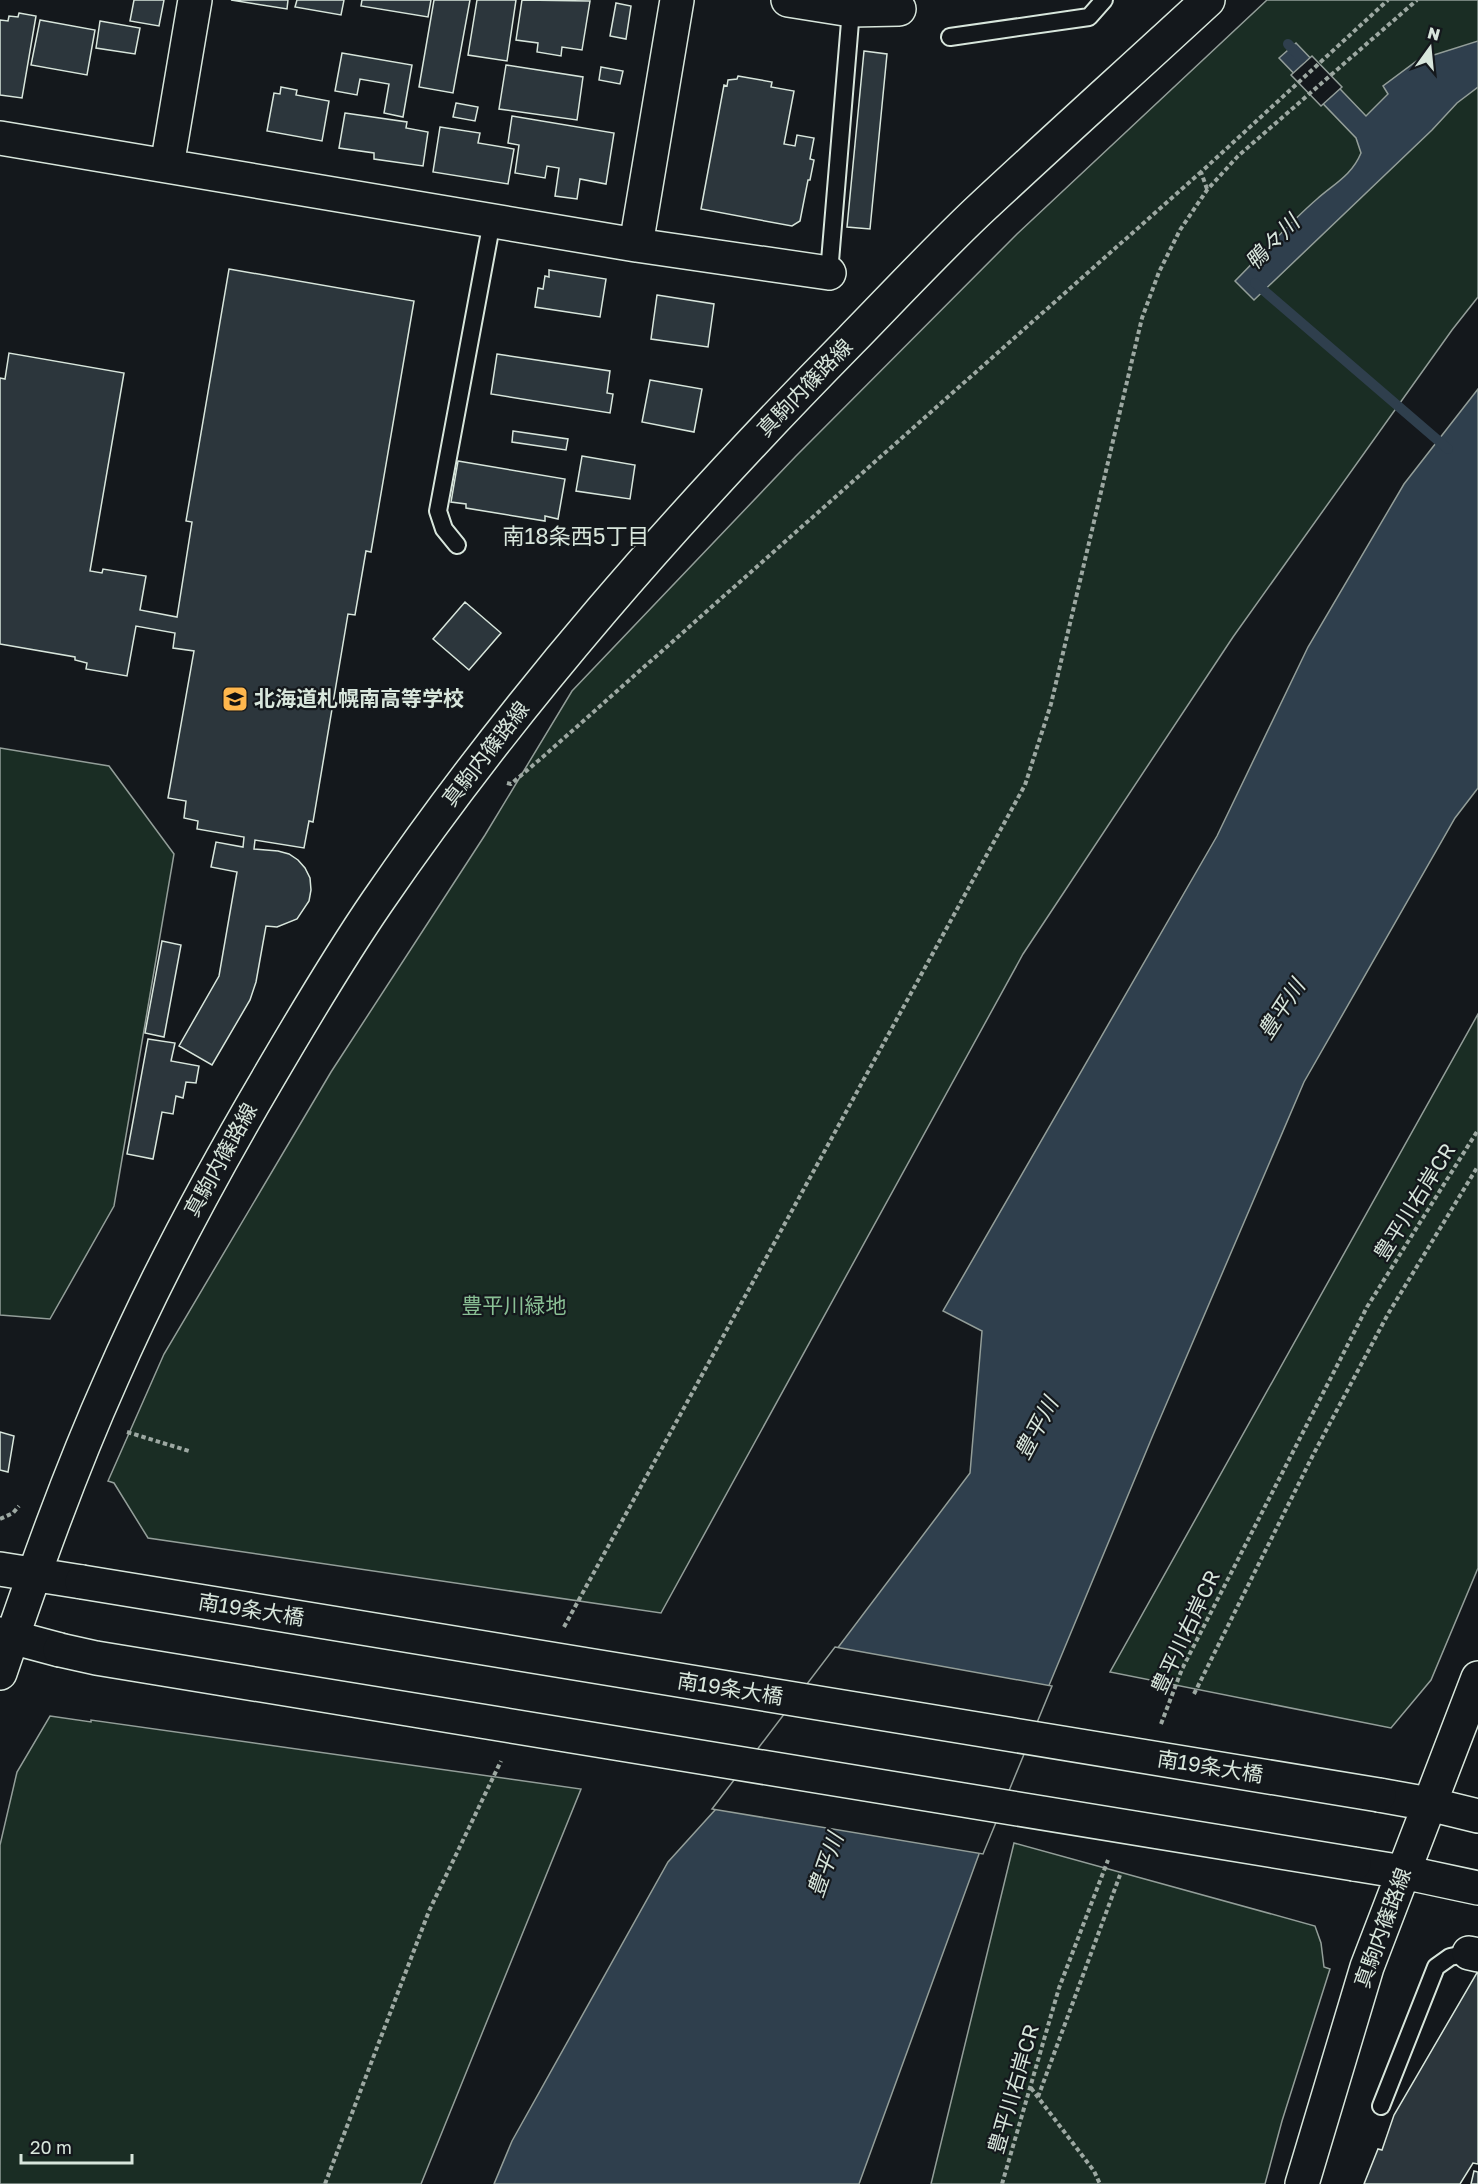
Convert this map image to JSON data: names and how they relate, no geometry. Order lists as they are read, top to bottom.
{
  "streets": {
    "main road": ["真駒内篠路線", "南19条大橋"],
    "path": ["豊平川右岸CR"]
  },
  "crossings": [
    ["真駒内篠路線", "南19条大橋"]
  ],
  "districts": ["南18条西5丁目"],
  "water": ["鴨々川", "豊平川"],
  "parks": ["豊平川緑地"],
  "places": {
    "school or university": ["北海道札幌南高等学校"]
  },
  "scale_bar": "20 m",
  "north": "top"
}
